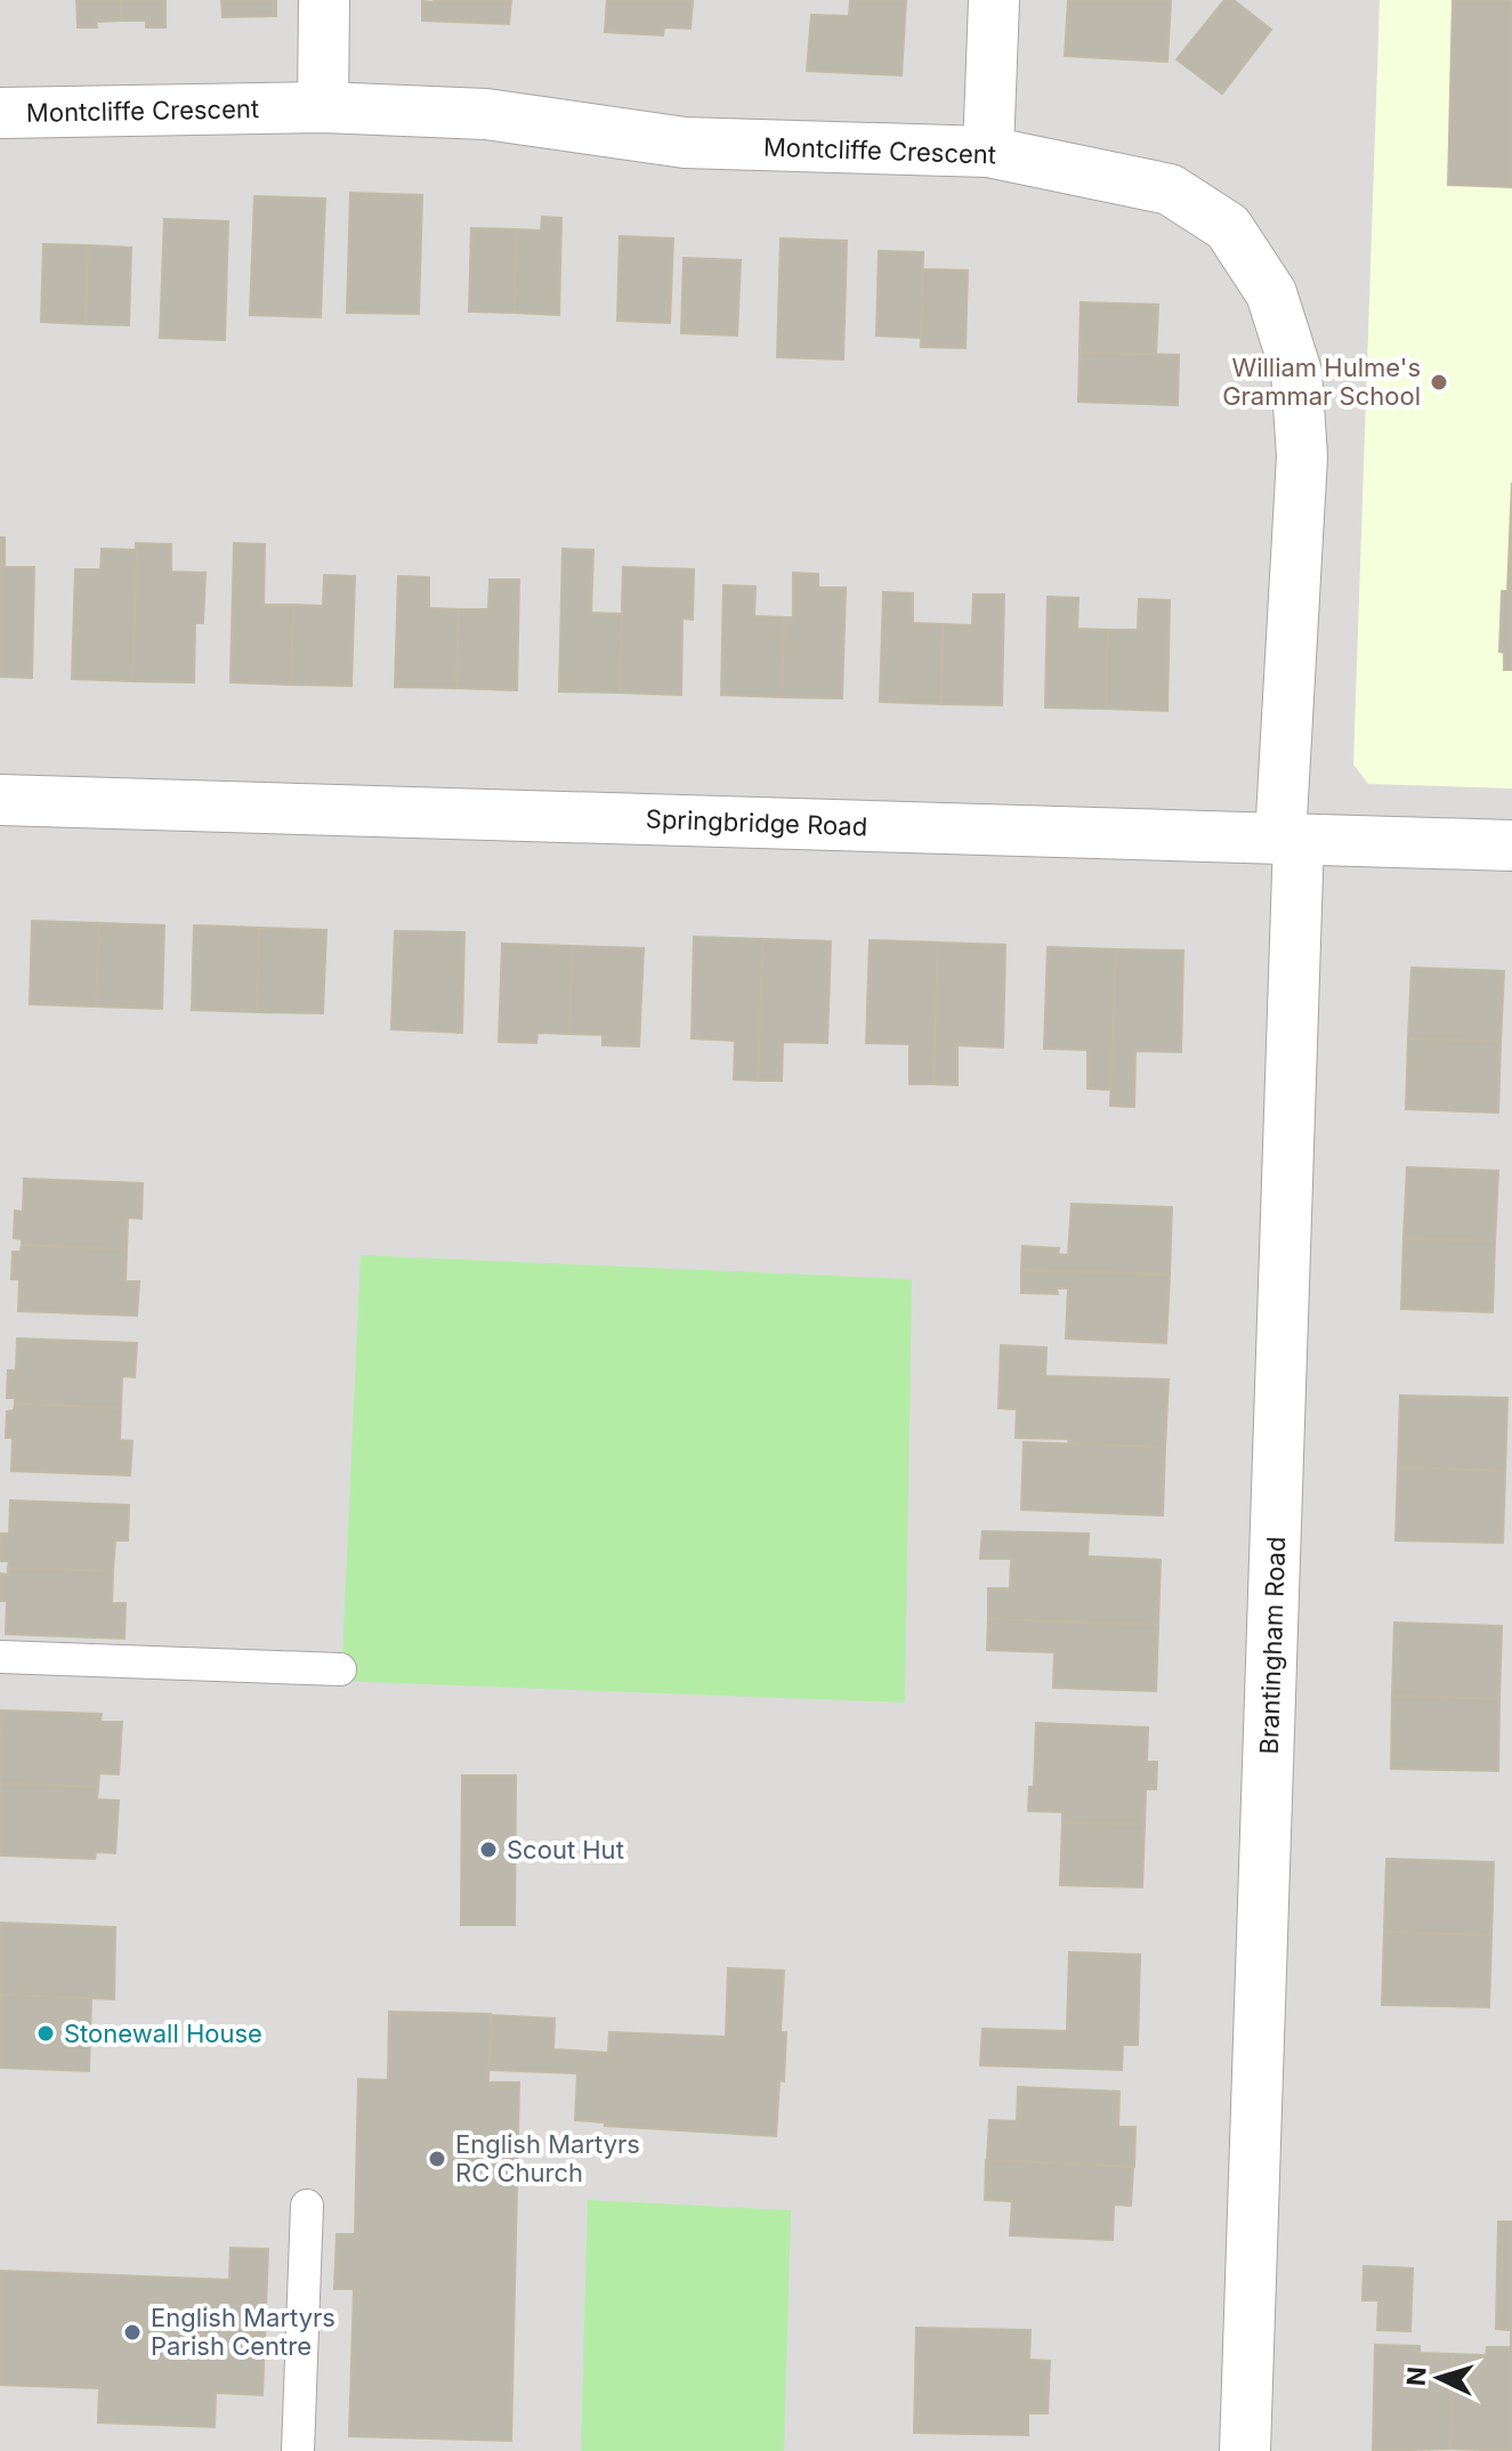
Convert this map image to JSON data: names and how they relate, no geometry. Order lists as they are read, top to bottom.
{
  "streets": {
    "street": ["Montcliffe Crescent", "Springbridge Road", "Brantingham Road"]
  },
  "crossings": [
    ["Montcliffe Crescent", "Springbridge Road"],
    ["Montcliffe Crescent", "Brantingham Road"],
    ["Springbridge Road", "Brantingham Road"]
  ],
  "places": [
    "William Hulme's Grammar School",
    "Scout Hut",
    "Stonewall House",
    "English Martyrs RC Church",
    "English Martyrs Parish Centre"
  ],
  "north": "left"
}
